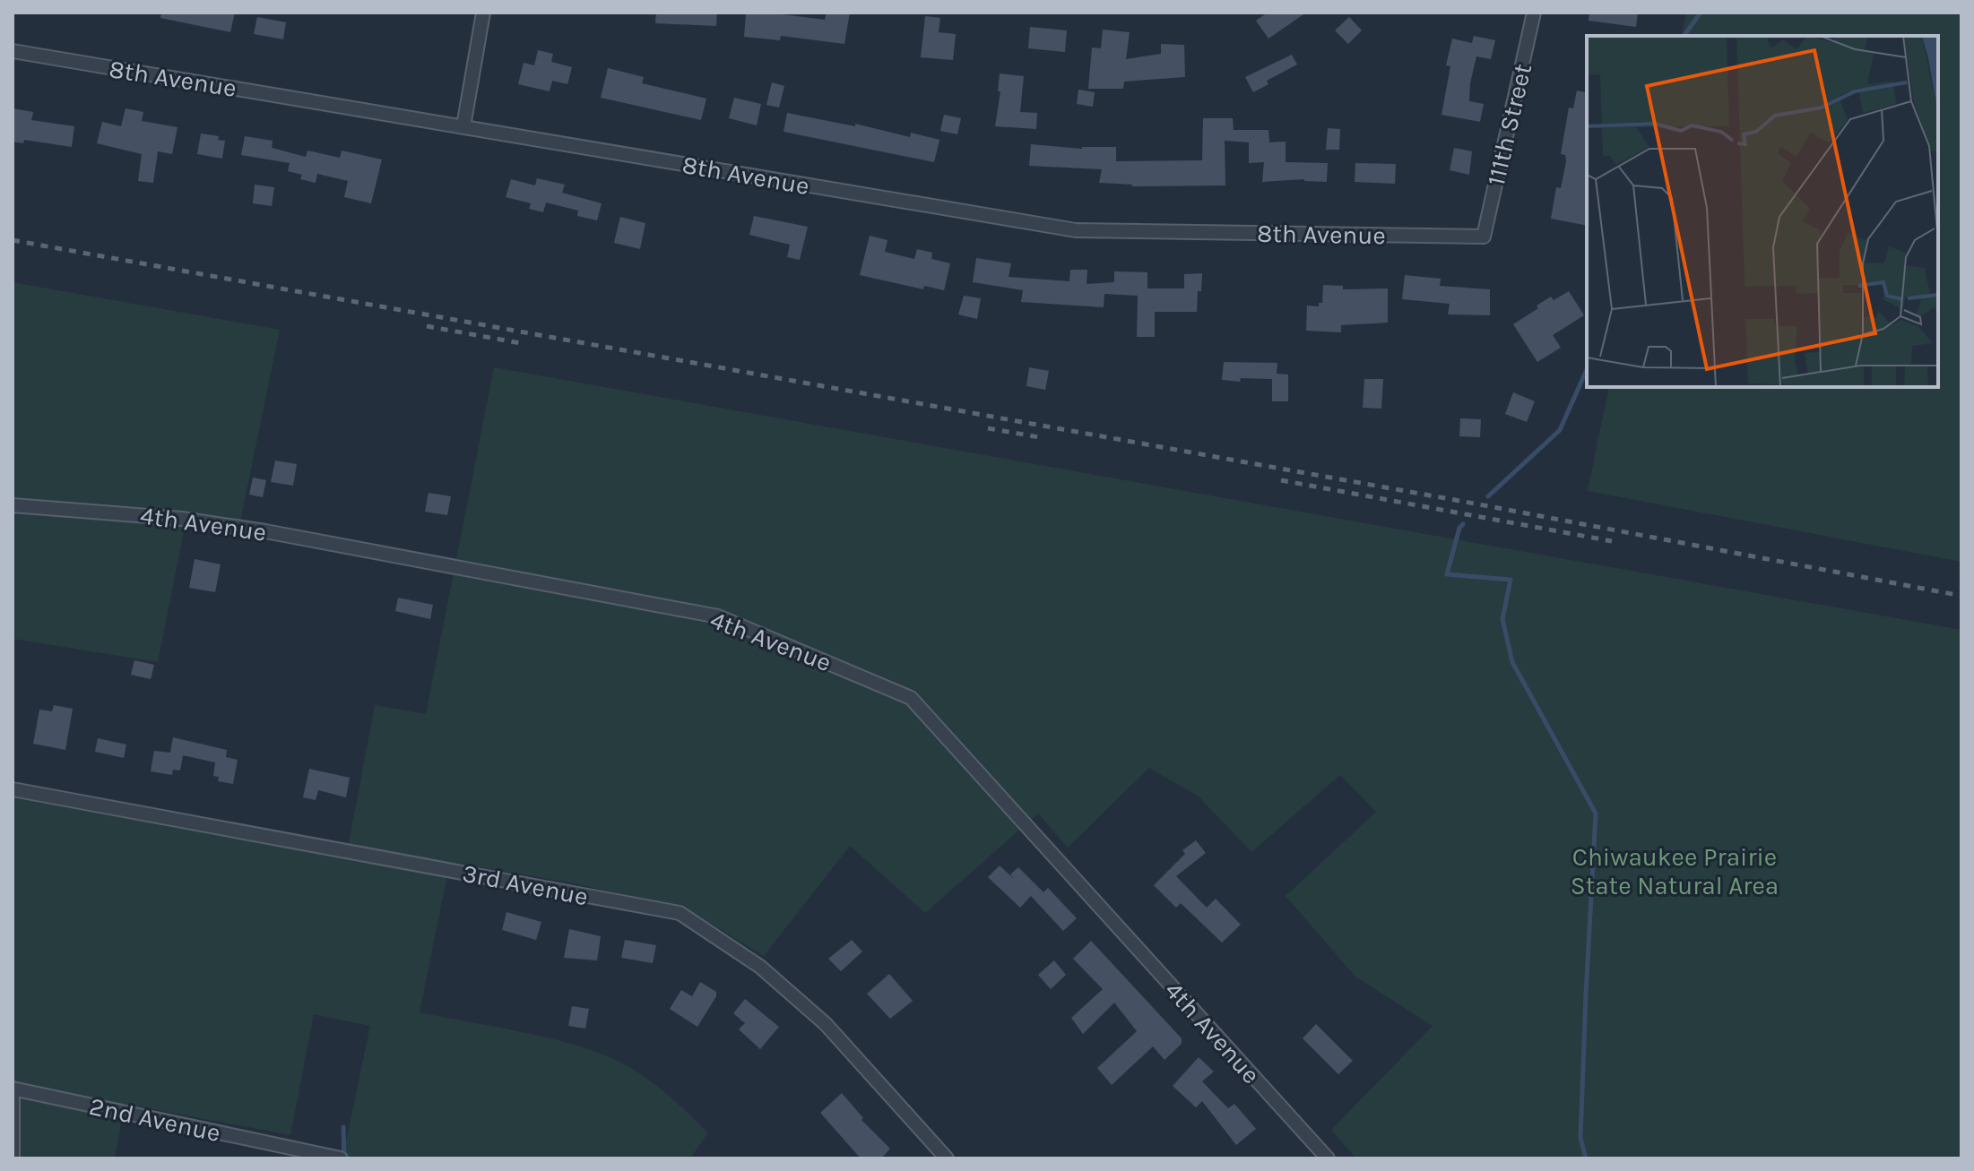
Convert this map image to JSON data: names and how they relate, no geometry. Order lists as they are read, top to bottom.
{
  "streets": {
    "street": [
      "8th Avenue",
      "111th Street",
      "4th Avenue",
      "3rd Avenue",
      "2nd Avenue"
    ]
  },
  "crossings": [
    ["8th Avenue", "111th Street"]
  ],
  "parks": ["Chiwaukee Prairie State Natural Area"]
}
